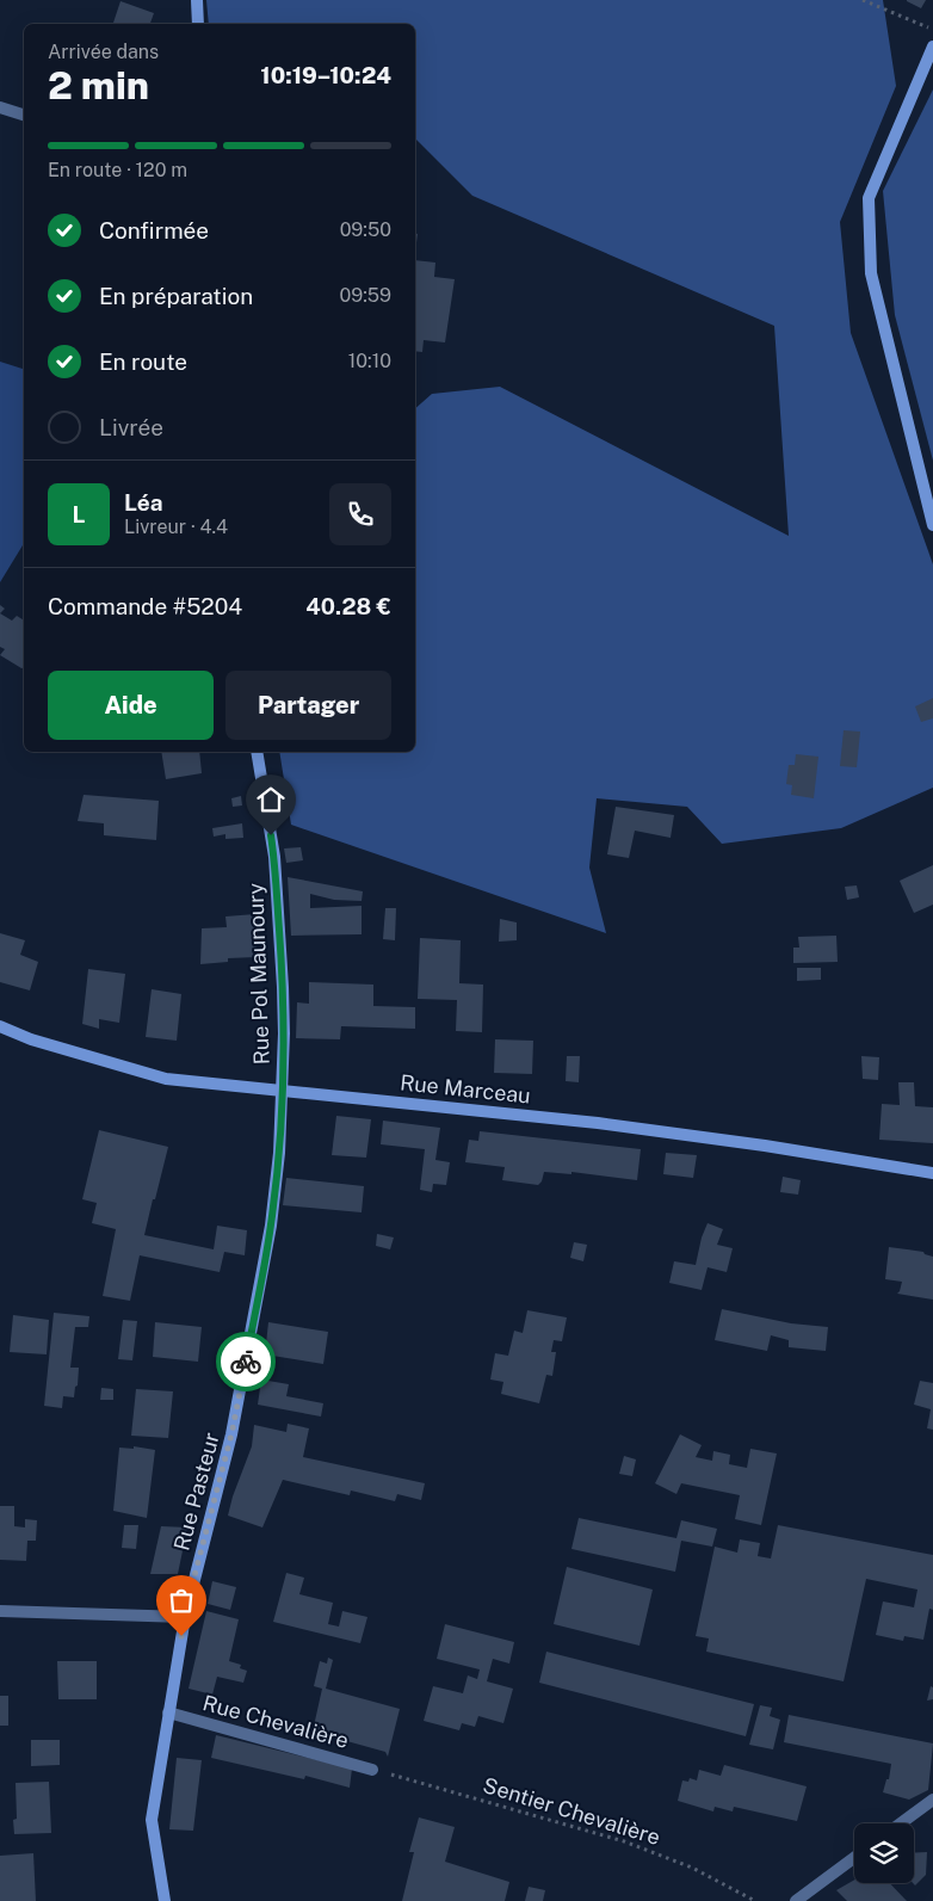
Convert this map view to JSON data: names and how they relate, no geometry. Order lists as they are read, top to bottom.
{
  "streets": {
    "street": [
      "Rue Pol Maunoury",
      "Rue Marceau",
      "Rue Pasteur",
      "Rue Chevalière"
    ],
    "path": ["Sentier Chevalière"]
  },
  "crossings": [
    ["Rue Pol Maunoury", "Rue Marceau"],
    ["Rue Pol Maunoury", "Rue Pasteur"],
    ["Rue Marceau", "Rue Pasteur"],
    ["Rue Pasteur", "Rue Chevalière"],
    ["Rue Chevalière", "Sentier Chevalière"]
  ],
  "page": {
    "heading": ["2 min", "Arrivée dans", "10:19–10:24"],
    "panel": [
      "Léa",
      "Livreur · 4.4",
      "Commande #5204",
      "40.28 €"
    ],
    "bar": "En route · 120 m",
    "list": [
      ["Confirmée", "09:50"],
      ["En préparation", "09:59"],
      ["En route", "10:10"],
      "Livrée"
    ],
    "round": "L",
    "buttons": ["Aide", "Partager"]
  }
}
